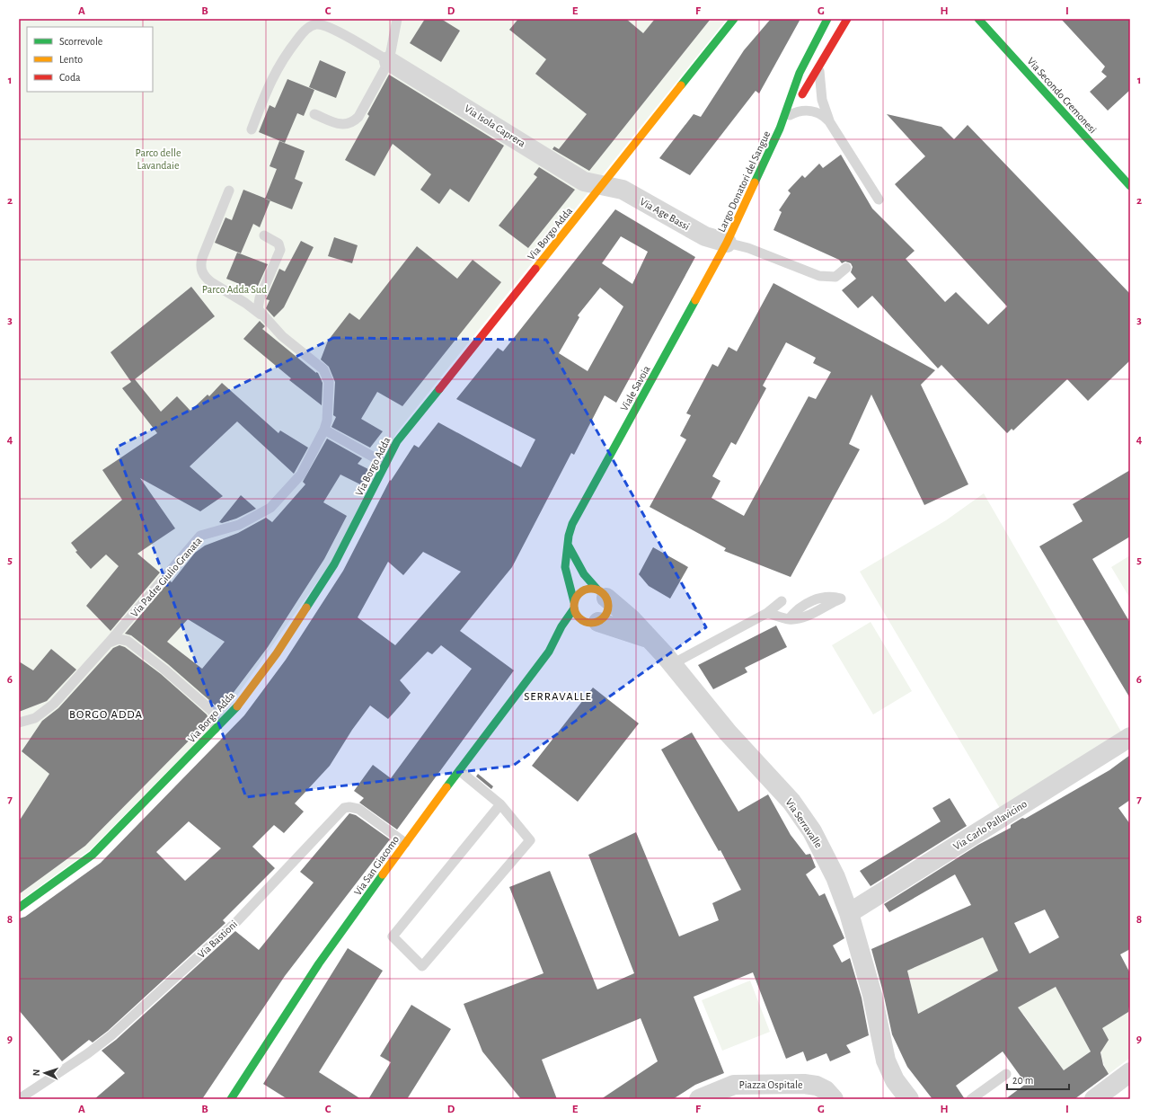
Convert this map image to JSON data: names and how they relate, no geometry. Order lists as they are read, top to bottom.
{
  "streets": {
    "street": [
      "Via Secondo Cremonesi",
      "Via Isola Caprera",
      "Largo Donatori del Sangue",
      "Via Age Bassi",
      "Via Borgo Adda",
      "Viale Savoia",
      "Via Serravalle",
      "Via Carlo Pallavicino",
      "Via San Giacomo",
      "Piazza Ospitale"
    ],
    "lane": ["Via Padre Giulio Granata", "Via Bastioni"]
  },
  "crossings": [
    ["Via Isola Caprera", "Via Age Bassi"],
    ["Via Isola Caprera", "Via Borgo Adda"],
    ["Largo Donatori del Sangue", "Via Age Bassi"],
    ["Largo Donatori del Sangue", "Viale Savoia"],
    ["Via Age Bassi", "Via Borgo Adda"],
    ["Via Age Bassi", "Viale Savoia"],
    ["Viale Savoia", "Via Serravalle"],
    ["Viale Savoia", "Via San Giacomo"],
    ["Via Serravalle", "Via Carlo Pallavicino"],
    ["Via Serravalle", "Via San Giacomo"],
    ["Via San Giacomo", "Via Bastioni"]
  ],
  "districts": ["SERRAVALLE", "BORGO ADDA"],
  "parks": ["Parco delle Lavandaie", "Parco Adda Sud"],
  "legend": ["Scorrevole", "Lento", "Coda"],
  "scale_bar": "20 m",
  "north": "left",
  "grid": {
    "columns": [
      "A",
      "B",
      "C",
      "D",
      "E",
      "F",
      "G",
      "H",
      "I"
    ],
    "rows": [
      "1",
      "2",
      "3",
      "4",
      "5",
      "6",
      "7",
      "8",
      "9"
    ]
  }
}
